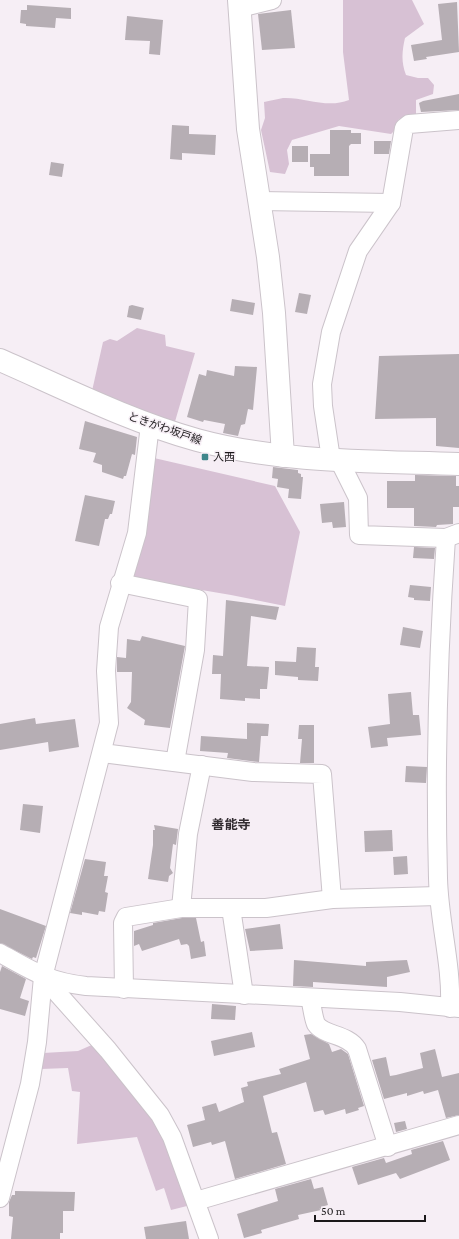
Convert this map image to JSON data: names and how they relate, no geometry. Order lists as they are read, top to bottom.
{
  "streets": {
    "main road": ["ときがわ坂戸線"]
  },
  "districts": ["善能寺"],
  "places": {
    "transit": ["入西"]
  },
  "scale_bar": "50 m"
}
